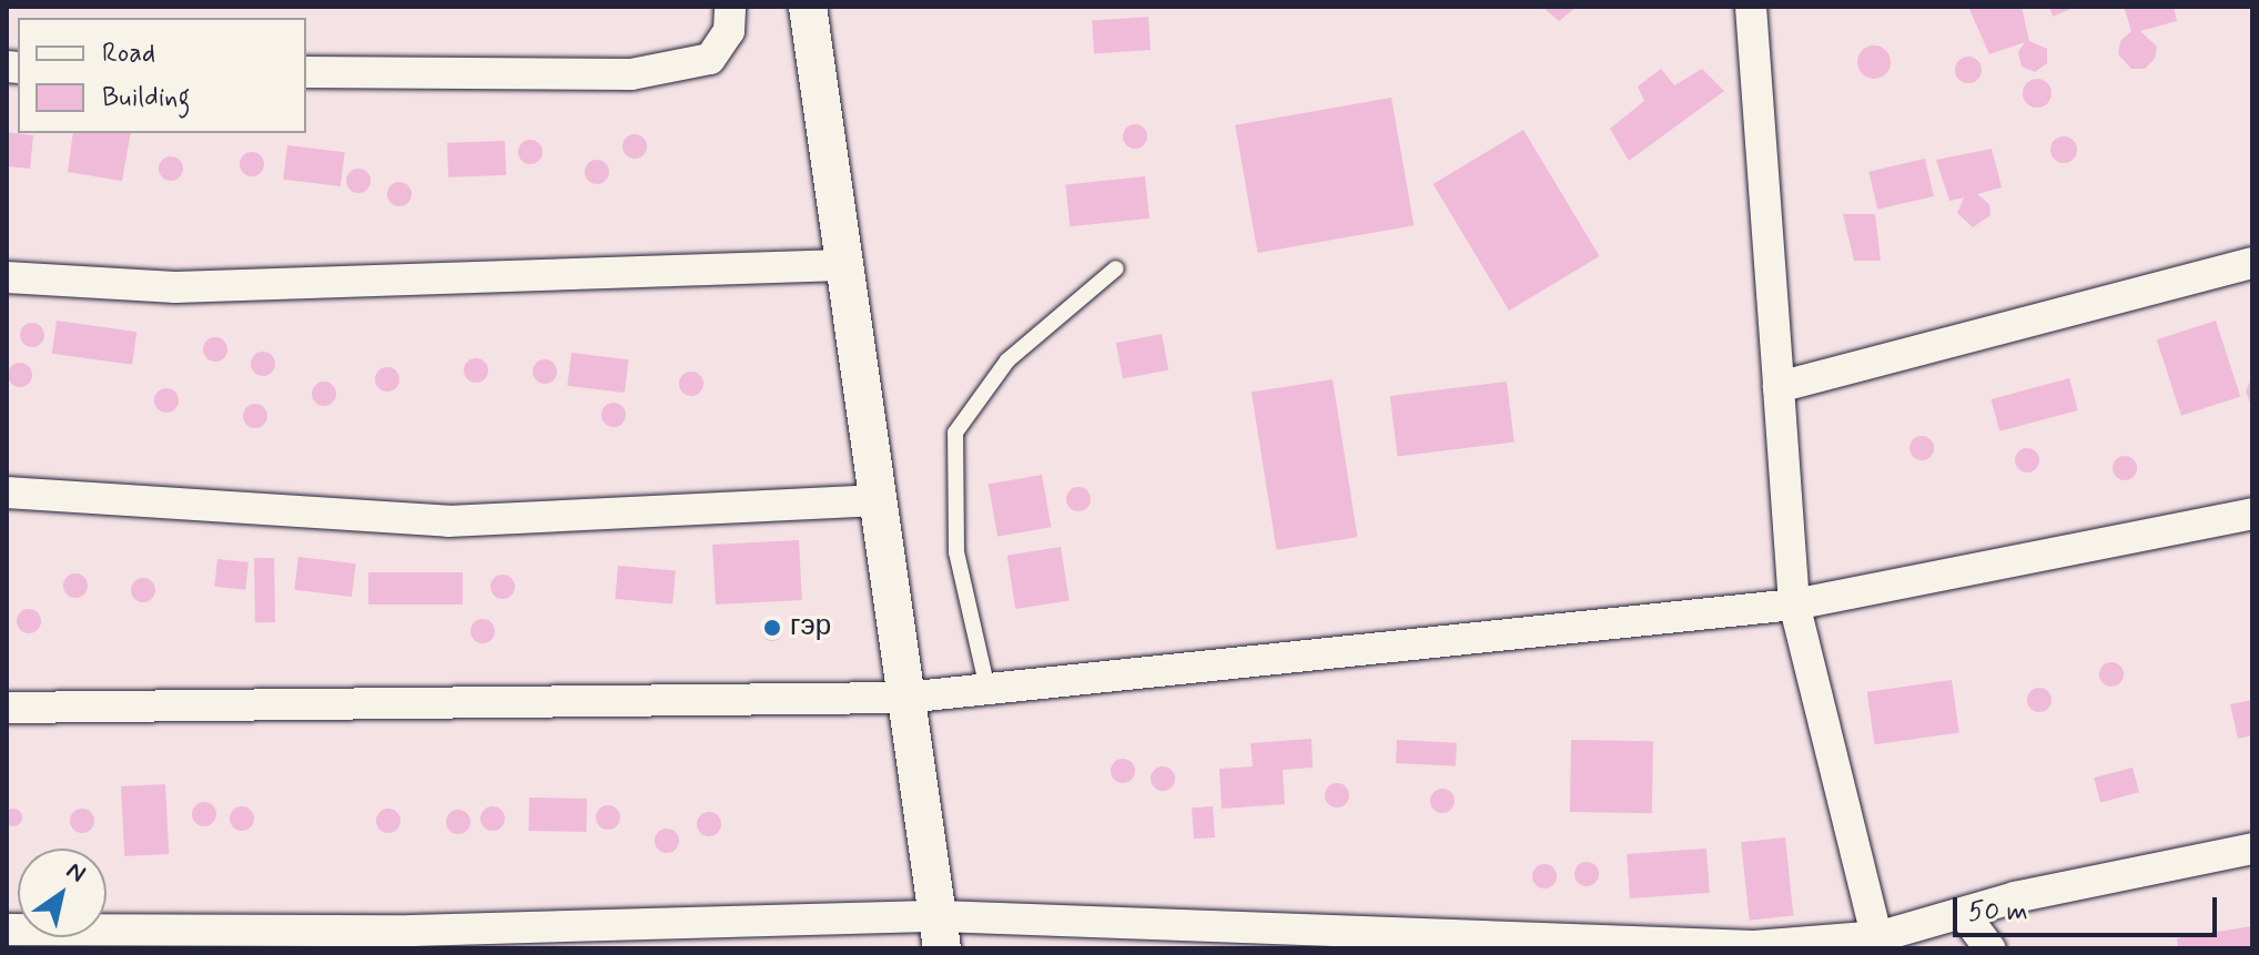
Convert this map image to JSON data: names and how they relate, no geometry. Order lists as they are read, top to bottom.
{
  "places": ["гэр"],
  "legend": ["Road", "Building"],
  "scale_bar": "50 m",
  "north": "top right"
}
